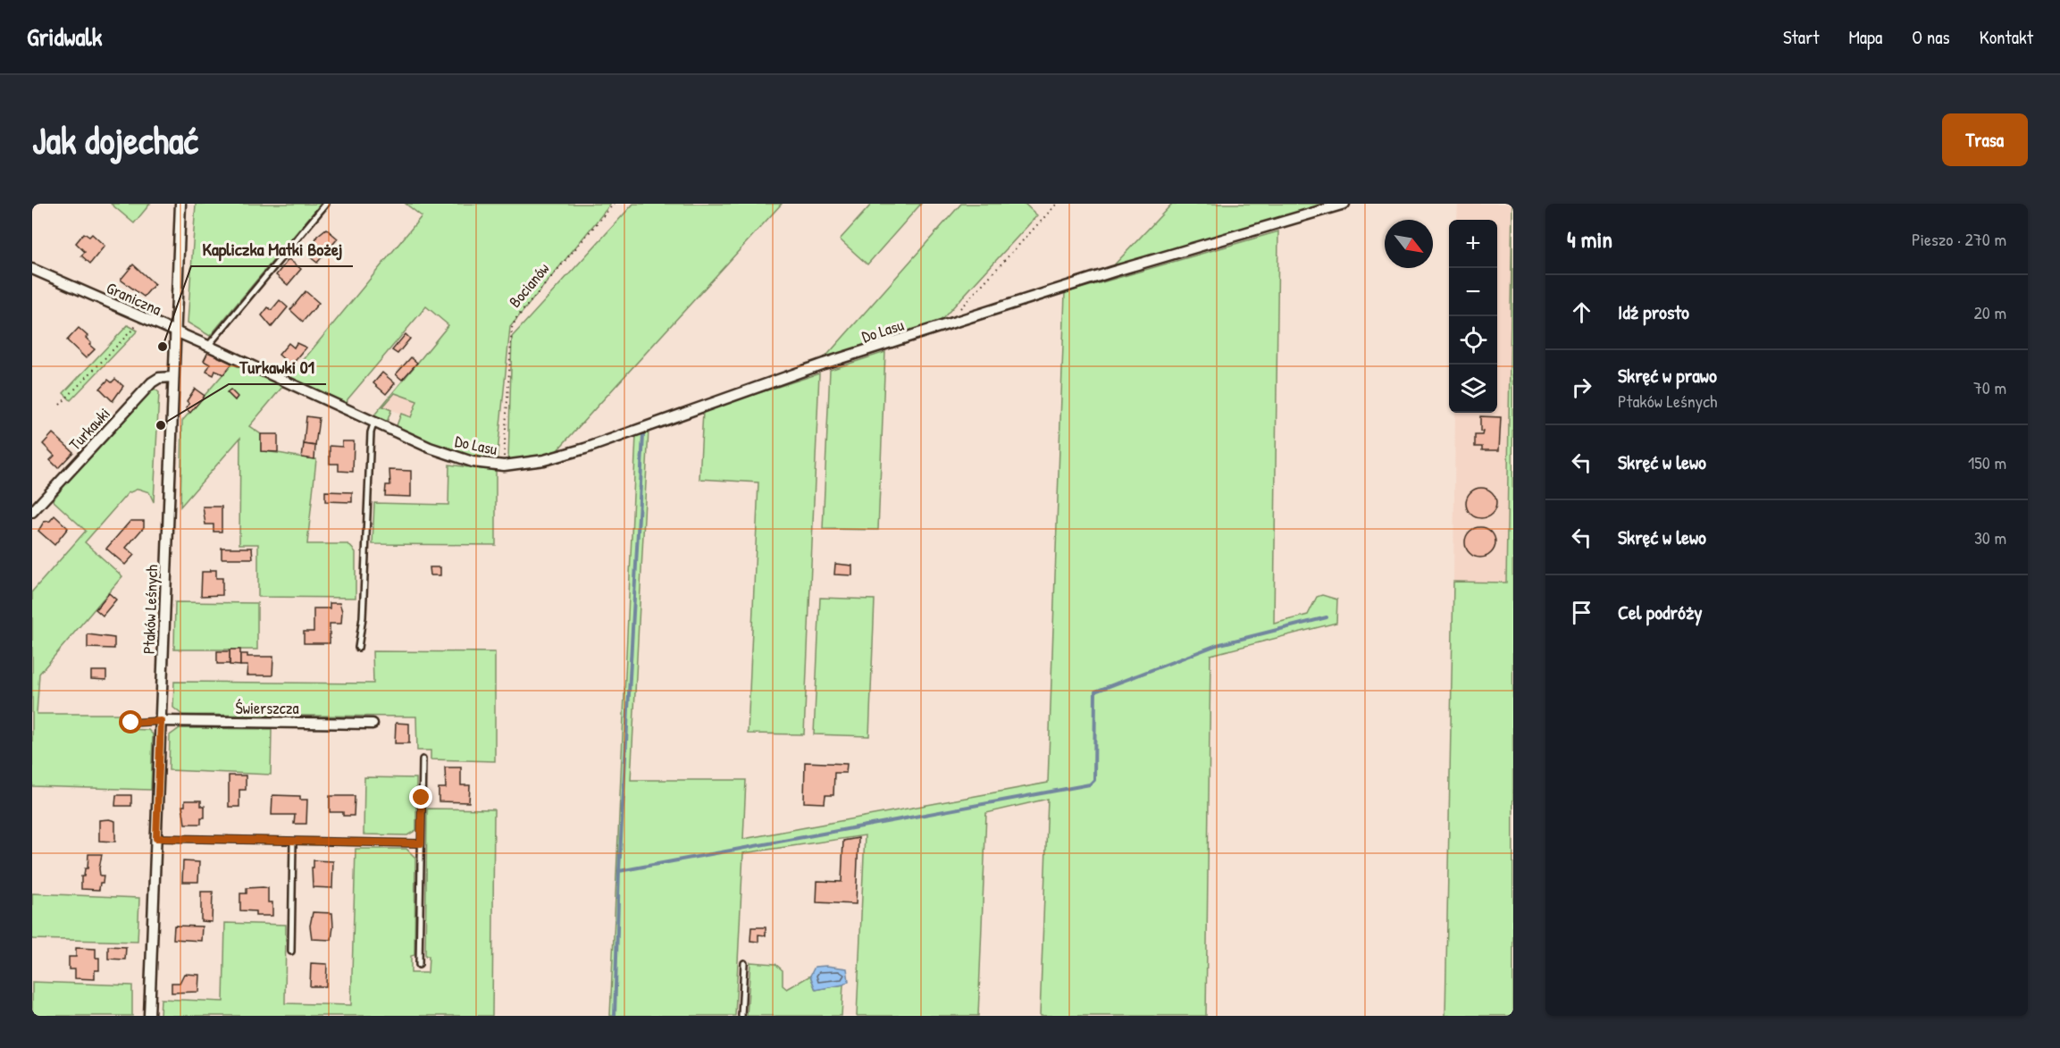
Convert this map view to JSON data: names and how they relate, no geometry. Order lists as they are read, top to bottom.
{
  "streets": {
    "street": [
      "Graniczna",
      "Do Lasu",
      "Turkawki",
      "Ptaków Leśnych",
      "Świerszcza"
    ],
    "path": ["Bocianów"]
  },
  "crossings": [
    ["Bocianów", "Do Lasu"],
    ["Graniczna", "Do Lasu"],
    ["Graniczna", "Ptaków Leśnych"],
    ["Turkawki", "Ptaków Leśnych"],
    ["Ptaków Leśnych", "Świerszcza"]
  ],
  "places": ["Kapliczka Matki Bożej", "Turkawki 01"],
  "north": "bottom right",
  "page": {
    "header": "Gridwalk",
    "nav": [
      "Start",
      "Mapa",
      "O nas",
      "Kontakt"
    ],
    "buttons": "Trasa",
    "title": "Jak dojechać",
    "heading": ["4 min", "Pieszo · 270 m"],
    "map_buttons": ["+", "−"],
    "list": [
      ["Idź prosto", "20 m"],
      ["Skręć w prawo", "Ptaków Leśnych", "70 m"],
      ["Skręć w lewo", "150 m"],
      ["Skręć w lewo", "30 m"],
      "Cel podróży"
    ]
  }
}
